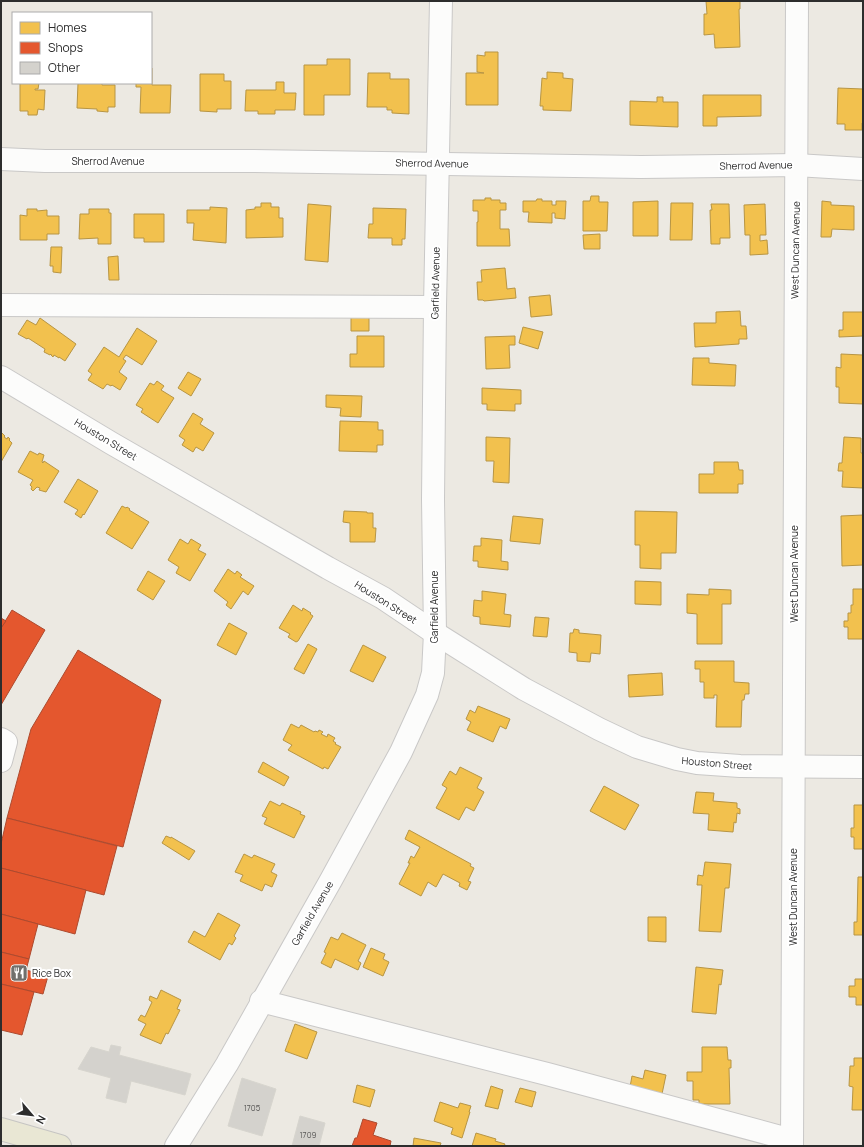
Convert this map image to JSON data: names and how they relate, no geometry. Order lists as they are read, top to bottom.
{
  "streets": {
    "street": [
      "Sherrod Avenue",
      "West Duncan Avenue",
      "Garfield Avenue",
      "Houston Street"
    ]
  },
  "crossings": [
    ["Sherrod Avenue", "West Duncan Avenue"],
    ["Sherrod Avenue", "Garfield Avenue"],
    ["West Duncan Avenue", "Houston Street"],
    ["Garfield Avenue", "Houston Street"]
  ],
  "places": {
    "restaurant": ["Rice Box"]
  },
  "house_numbers": ["1705", "1709"],
  "legend": ["Homes", "Shops", "Other"],
  "north": "bottom right"
}
